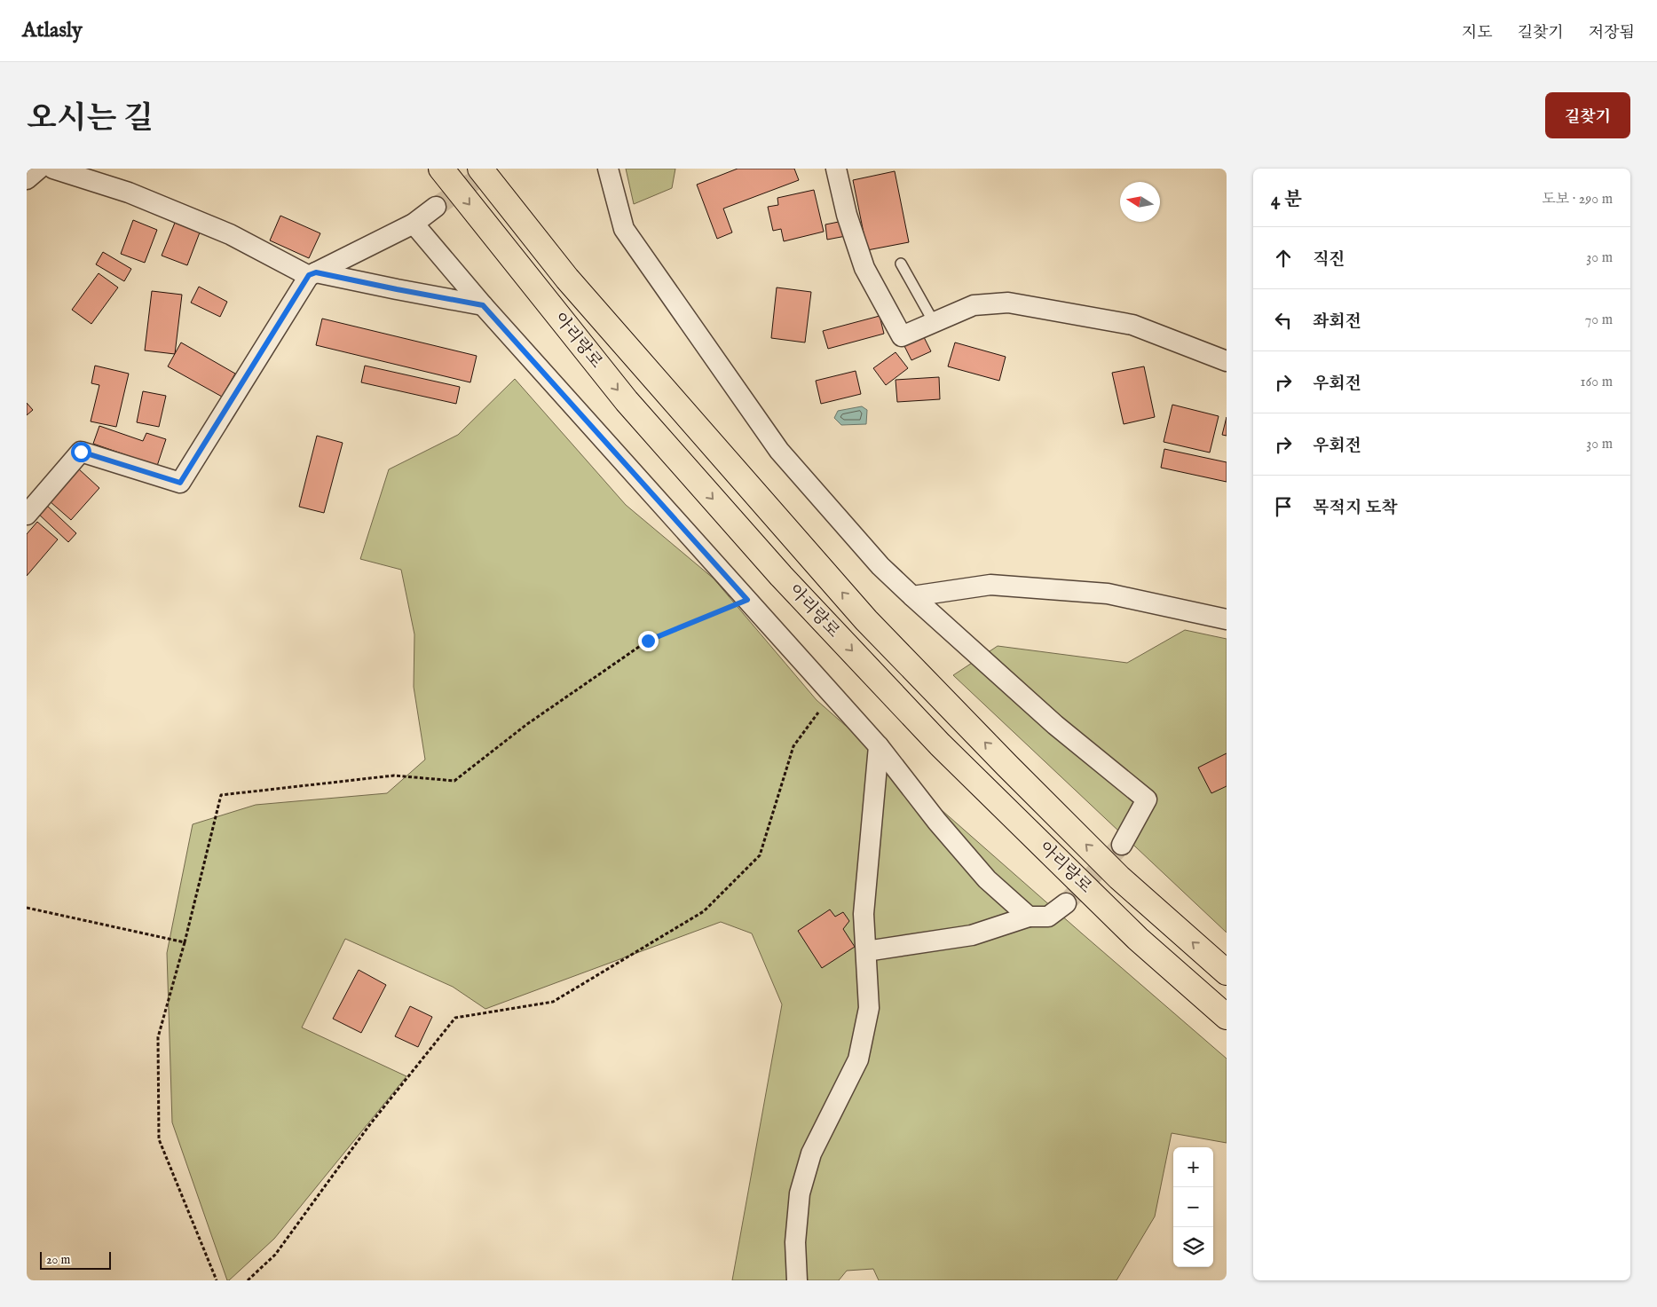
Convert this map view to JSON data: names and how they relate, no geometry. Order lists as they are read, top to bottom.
{
  "streets": {
    "highway": ["아리랑로"]
  },
  "scale_bar": "20 m",
  "north": "left",
  "page": {
    "header": "Atlasly",
    "nav": ["지도", "길찾기", "저장됨"],
    "title": "오시는 길",
    "buttons": "길찾기",
    "heading": ["4 분", "도보 · 290 m"],
    "list": [
      ["직진", "30 m"],
      ["좌회전", "70 m"],
      ["우회전", "160 m"],
      ["우회전", "30 m"],
      "목적지 도착"
    ],
    "map_buttons": ["+", "−"],
    "scale": "20 m"
  }
}
